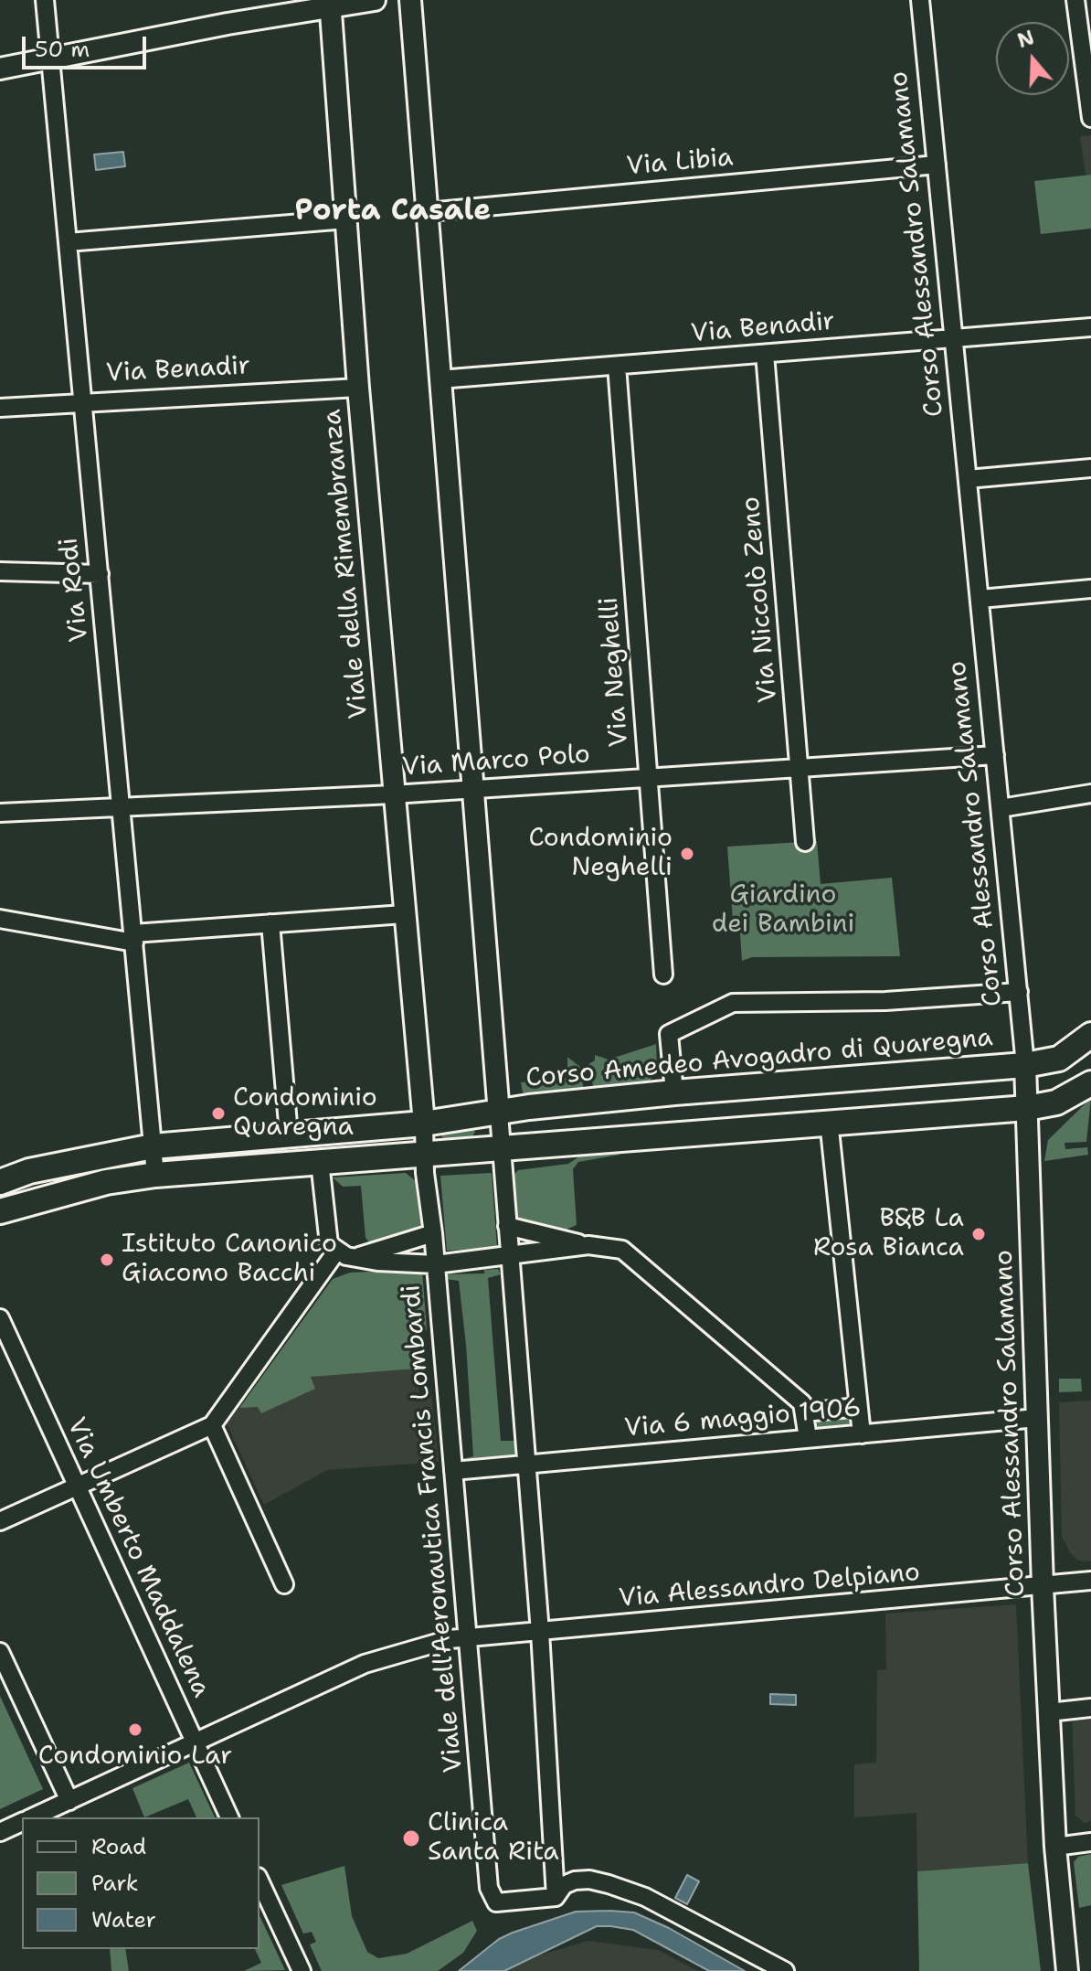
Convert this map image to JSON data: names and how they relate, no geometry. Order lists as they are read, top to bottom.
{
  "streets": {
    "main road": ["Corso Amedeo Avogadro di Quaregna"],
    "street": [
      "Via Libia",
      "Corso Alessandro Salamano",
      "Via Benadir",
      "Viale della Rimembranza",
      "Via Rodi",
      "Via Niccolò Zeno",
      "Via Neghelli",
      "Via Marco Polo",
      "Via 6 maggio 1906",
      "Viale dell'Aeronautica Francis Lombardi",
      "Via Umberto Maddalena",
      "Via Alessandro Delpiano"
    ]
  },
  "crossings": [
    ["Via Libia", "Corso Alessandro Salamano"],
    ["Corso Alessandro Salamano", "Via Benadir"],
    ["Corso Alessandro Salamano", "Via Marco Polo"],
    ["Corso Alessandro Salamano", "Corso Amedeo Avogadro di Quaregna"],
    ["Corso Alessandro Salamano", "Via 6 maggio 1906"],
    ["Corso Alessandro Salamano", "Via Alessandro Delpiano"],
    ["Via Benadir", "Viale della Rimembranza"],
    ["Via Benadir", "Via Rodi"],
    ["Via Benadir", "Via Niccolò Zeno"],
    ["Via Benadir", "Via Neghelli"],
    ["Viale della Rimembranza", "Via Marco Polo"],
    ["Viale della Rimembranza", "Corso Amedeo Avogadro di Quaregna"],
    ["Viale della Rimembranza", "Viale dell'Aeronautica Francis Lombardi"],
    ["Via Rodi", "Via Marco Polo"],
    ["Via Niccolò Zeno", "Via Marco Polo"],
    ["Via Neghelli", "Via Marco Polo"],
    ["Corso Amedeo Avogadro di Quaregna", "Viale dell'Aeronautica Francis Lombardi"],
    ["Via 6 maggio 1906", "Viale dell'Aeronautica Francis Lombardi"],
    ["Viale dell'Aeronautica Francis Lombardi", "Via Alessandro Delpiano"],
    ["Via Umberto Maddalena", "Via Alessandro Delpiano"]
  ],
  "districts": ["Porta Casale"],
  "parks": ["Giardino dei Bambini"],
  "places": [
    "Condominio Neghelli",
    "Condominio Quaregna",
    "B&B La Rosa Bianca",
    "Istituto Canonico Giacomo Bacchi",
    "Condominio Lar",
    "Clinica Santa Rita"
  ],
  "legend": ["Road", "Park", "Water"],
  "scale_bar": "50 m",
  "north": "top"
}
